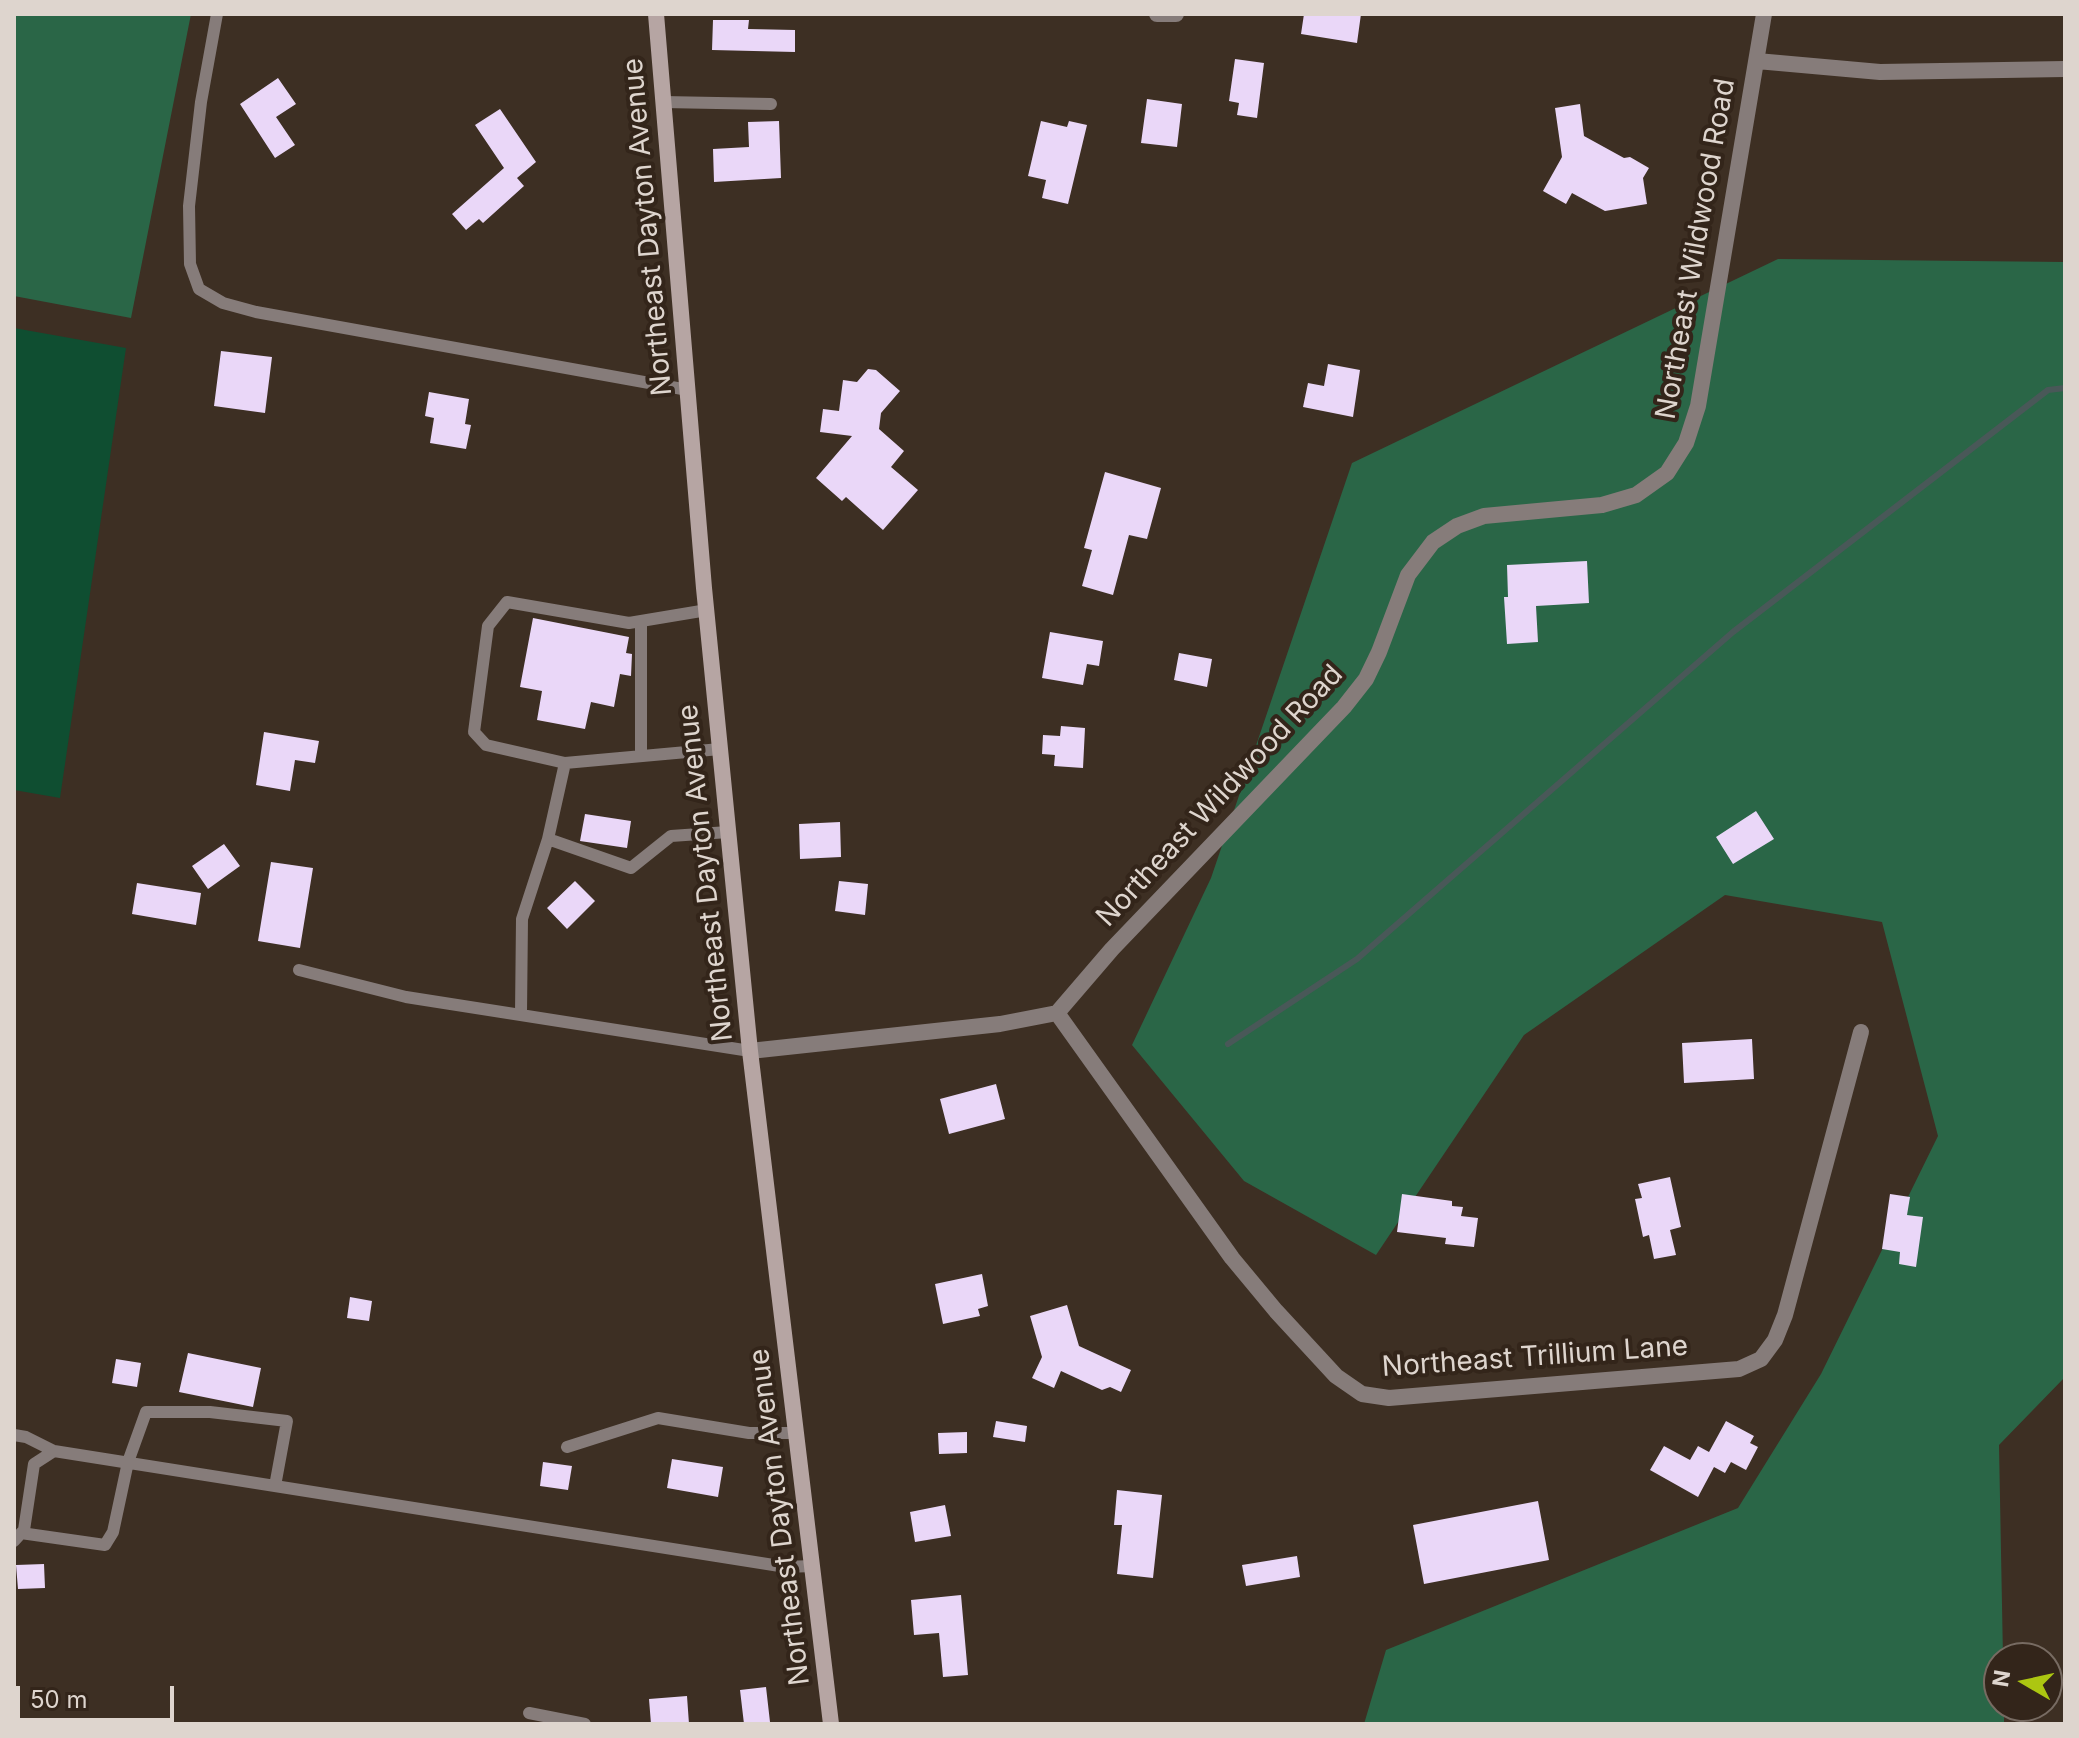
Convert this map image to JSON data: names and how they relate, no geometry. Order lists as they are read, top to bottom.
{
  "streets": {
    "street": ["Northeast Dayton Avenue", "Northeast Wildwood Road", "Northeast Trillium Lane"]
  },
  "crossings": [
    ["Northeast Wildwood Road", "Northeast Trillium Lane"]
  ],
  "scale_bar": "50 m",
  "north": "left"
}
